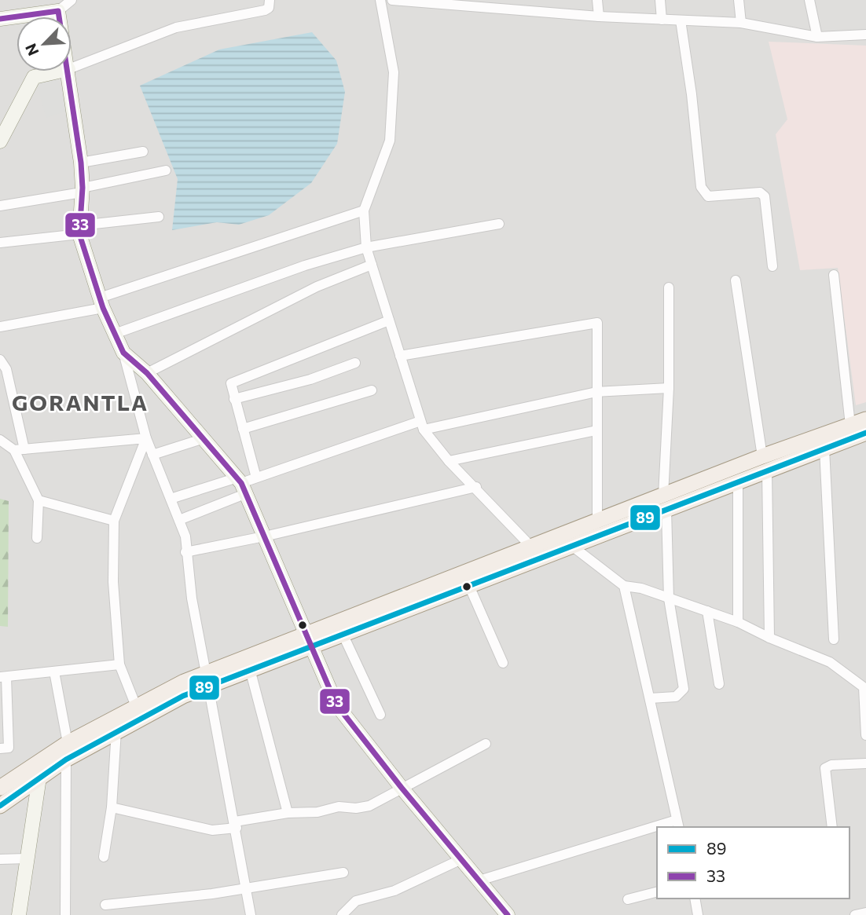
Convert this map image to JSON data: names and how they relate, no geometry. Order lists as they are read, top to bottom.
{
  "districts": ["GORANTLA"],
  "lines": ["transit line 33", "transit line 89"],
  "legend": ["89", "33"],
  "north": "bottom left"
}
